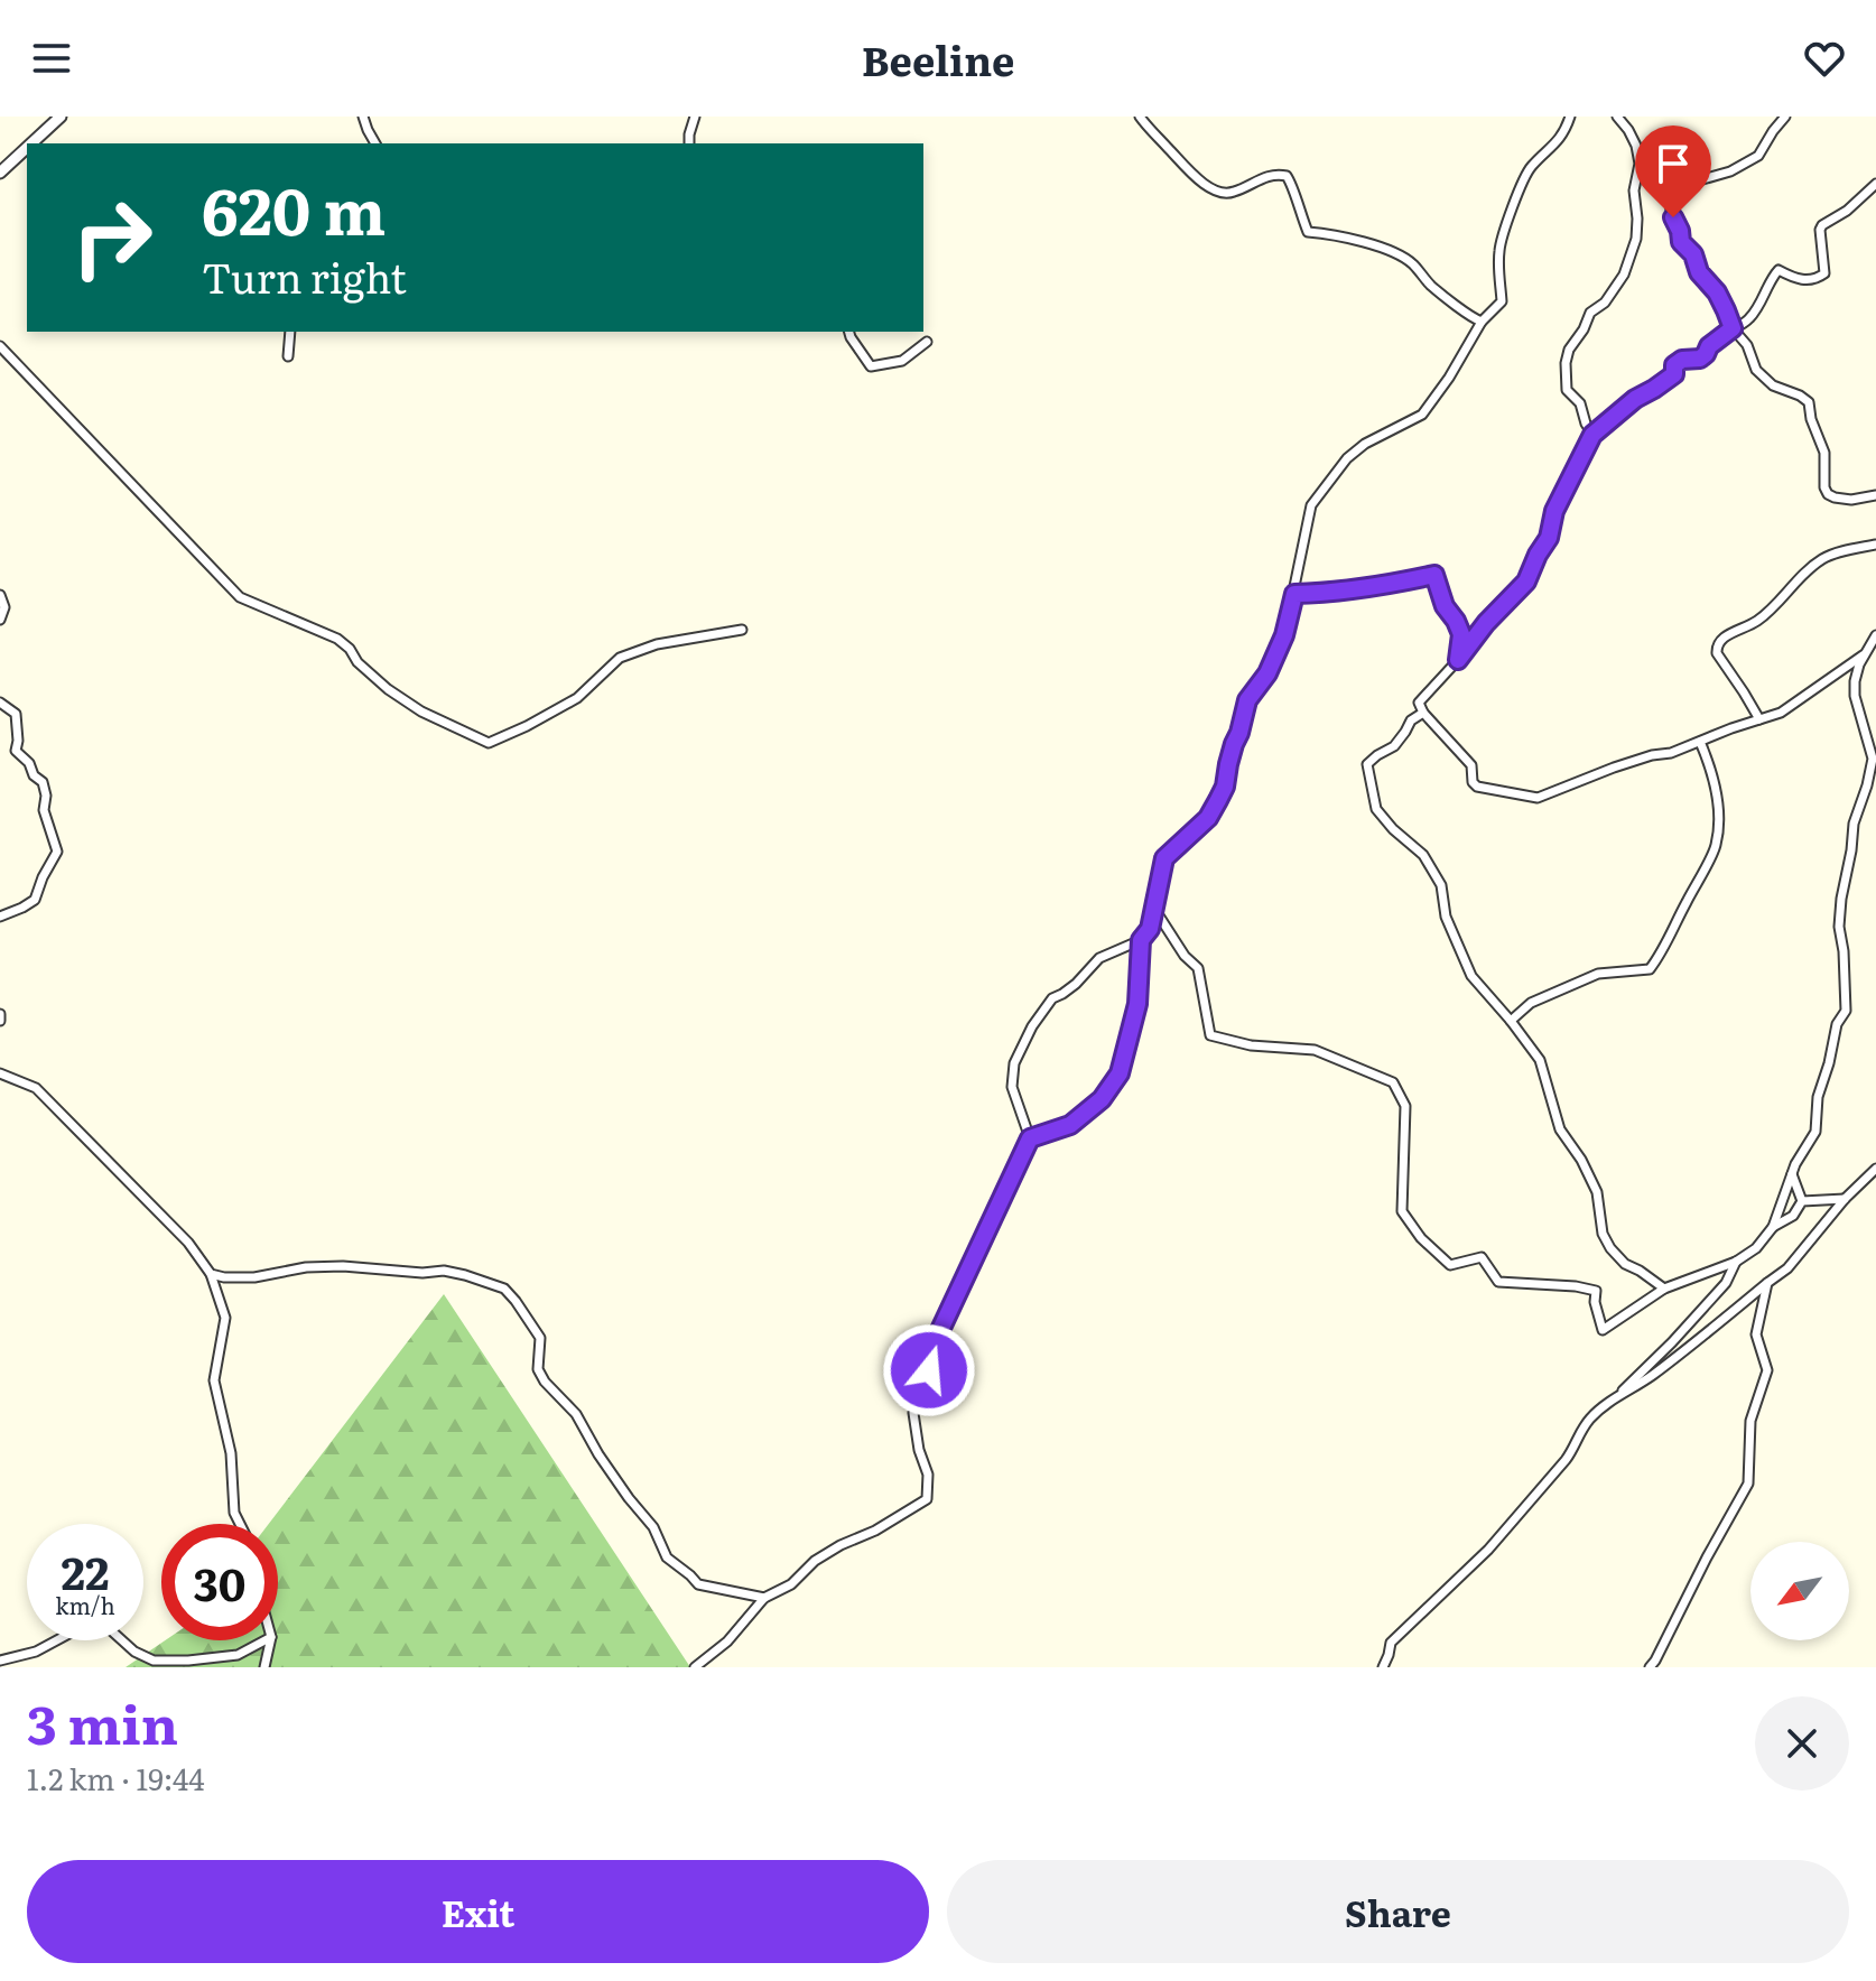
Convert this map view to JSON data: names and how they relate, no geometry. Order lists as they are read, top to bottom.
{
  "north": "bottom left",
  "page": {
    "header": "Beeline",
    "turn": ["620 m", "Turn right"],
    "speed": "22 km/h",
    "limit": "30",
    "heading": ["3 min", "1.2 km · 19:44"],
    "buttons": ["Exit", "Share"]
  }
}
